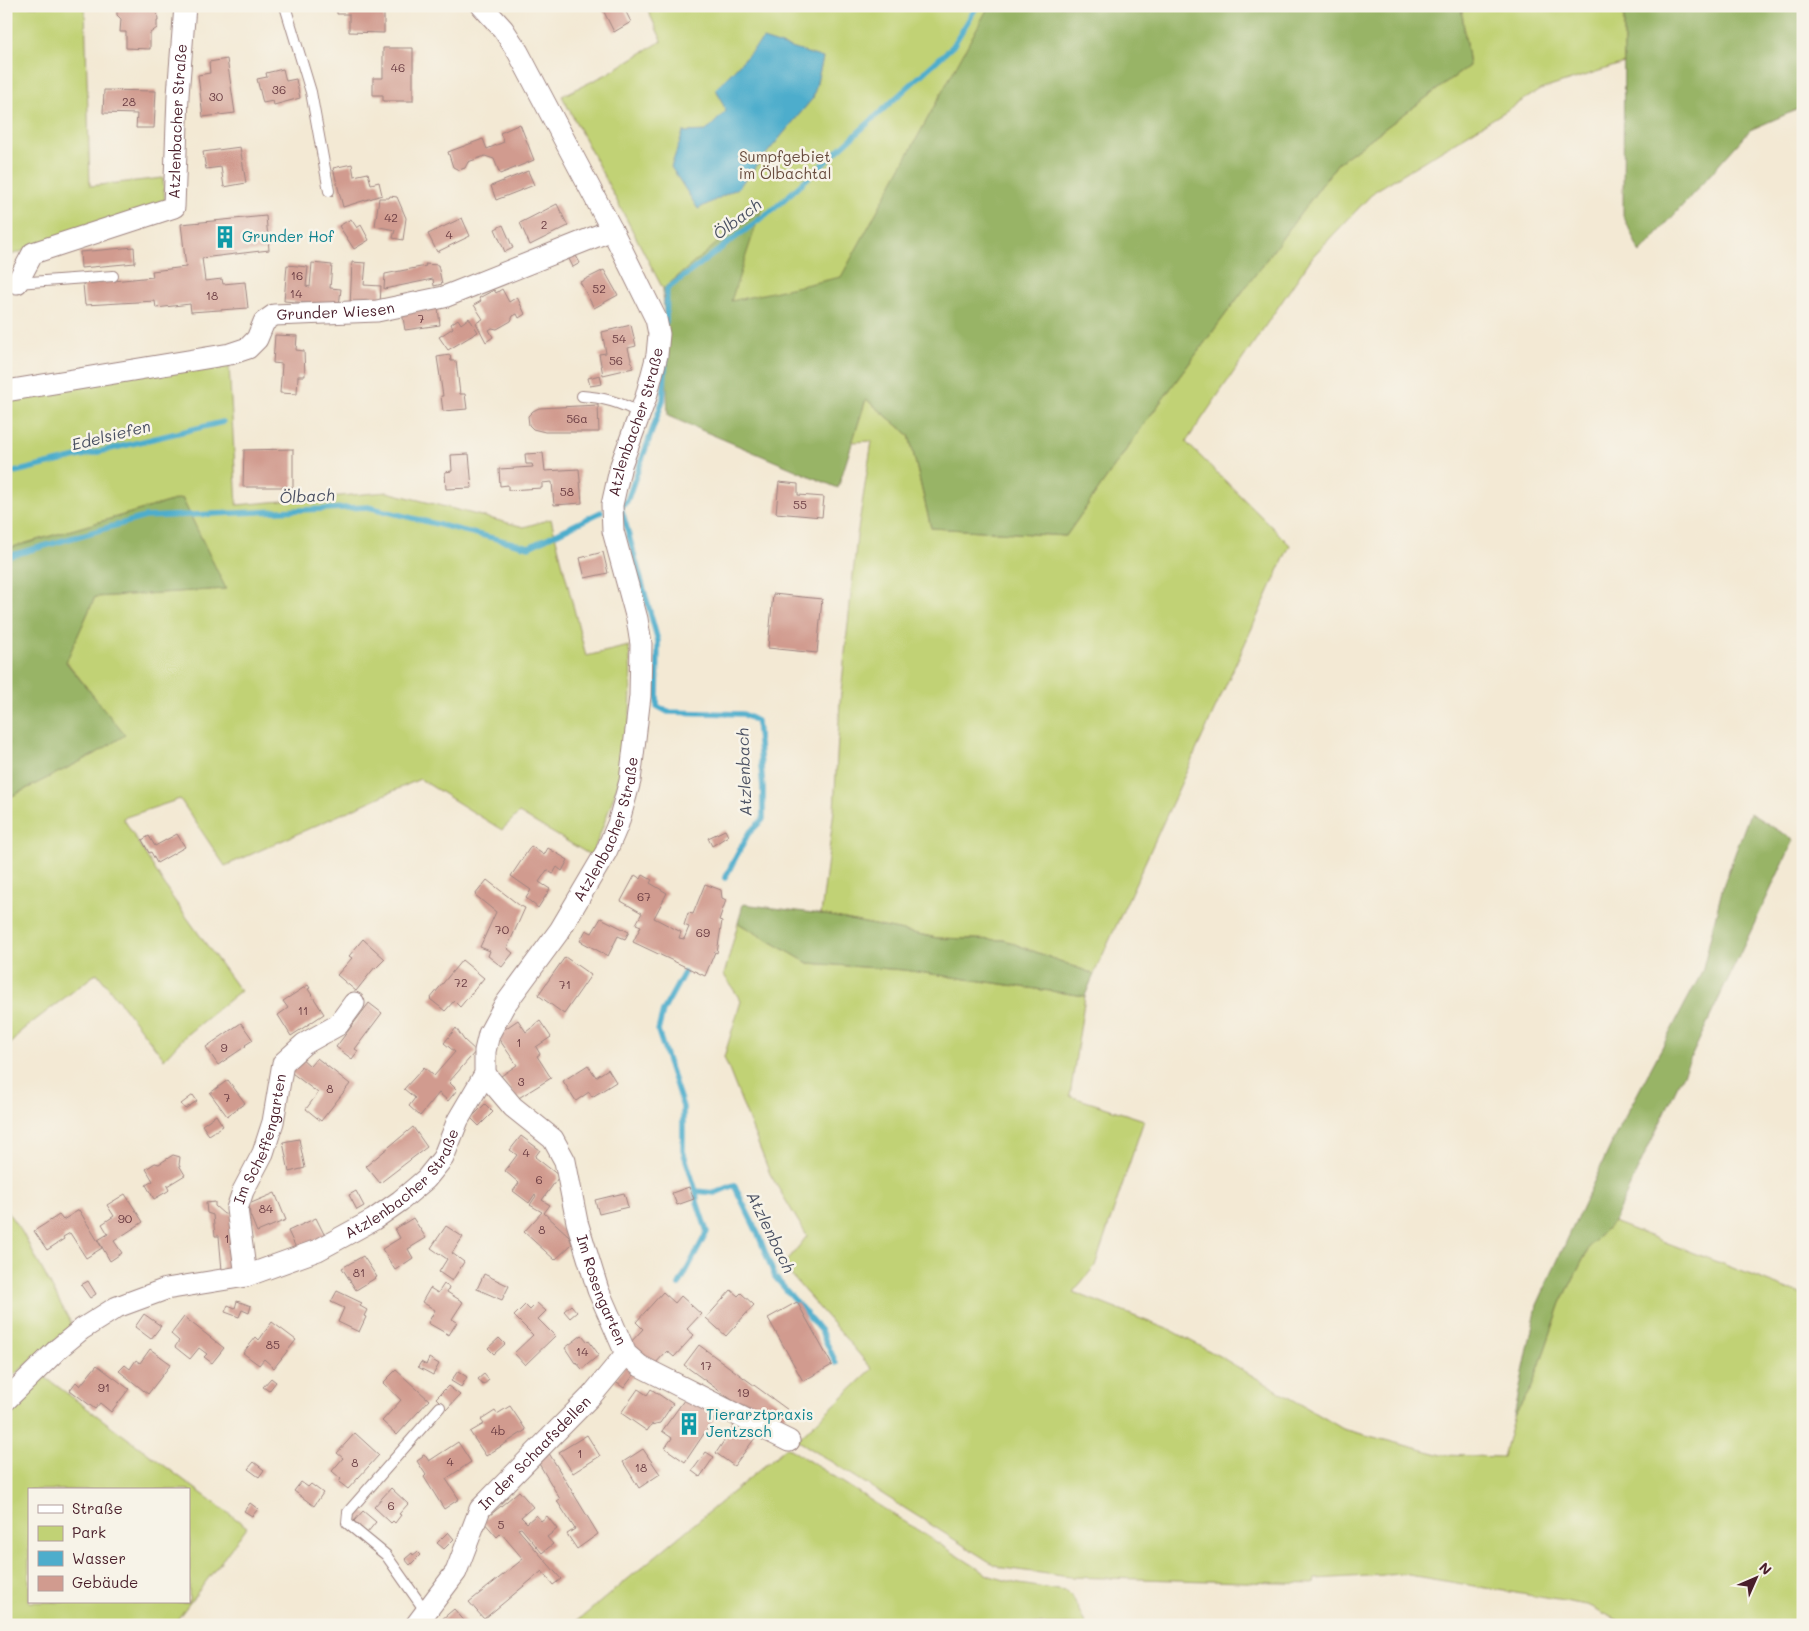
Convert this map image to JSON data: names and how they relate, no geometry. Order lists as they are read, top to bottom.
{
  "streets": {
    "street": [
      "Atzlenbacher Straße",
      "Grunder Wiesen",
      "Im Scheffengarten",
      "Im Rosengarten",
      "In der Schaafsdellen"
    ]
  },
  "crossings": [
    ["Atzlenbacher Straße", "Grunder Wiesen"],
    ["Atzlenbacher Straße", "Im Scheffengarten"],
    ["Atzlenbacher Straße", "Im Rosengarten"],
    ["Im Rosengarten", "In der Schaafsdellen"]
  ],
  "water": ["Ölbach", "Edelsiefen", "Atzlenbach"],
  "parks": ["Sumpfgebiet im Ölbachtal"],
  "places": {
    "building": ["Grunder Hof", "Tierarztpraxis Jentzsch"]
  },
  "house_numbers": [
    "46",
    "36",
    "30",
    "28",
    "42",
    "2",
    "4",
    "16",
    "52",
    "14",
    "18",
    "7",
    "54",
    "56",
    "56a",
    "58",
    "55",
    "67",
    "70",
    "69",
    "72",
    "71",
    "11",
    "1",
    "9",
    "3",
    "8",
    "7",
    "4",
    "6",
    "84",
    "90",
    "8",
    "1",
    "81",
    "85",
    "14",
    "17",
    "91",
    "19",
    "4b",
    "1",
    "4",
    "8",
    "18",
    "6",
    "5"
  ],
  "legend": [
    "Straße",
    "Park",
    "Wasser",
    "Gebäude"
  ],
  "north": "top right"
}
